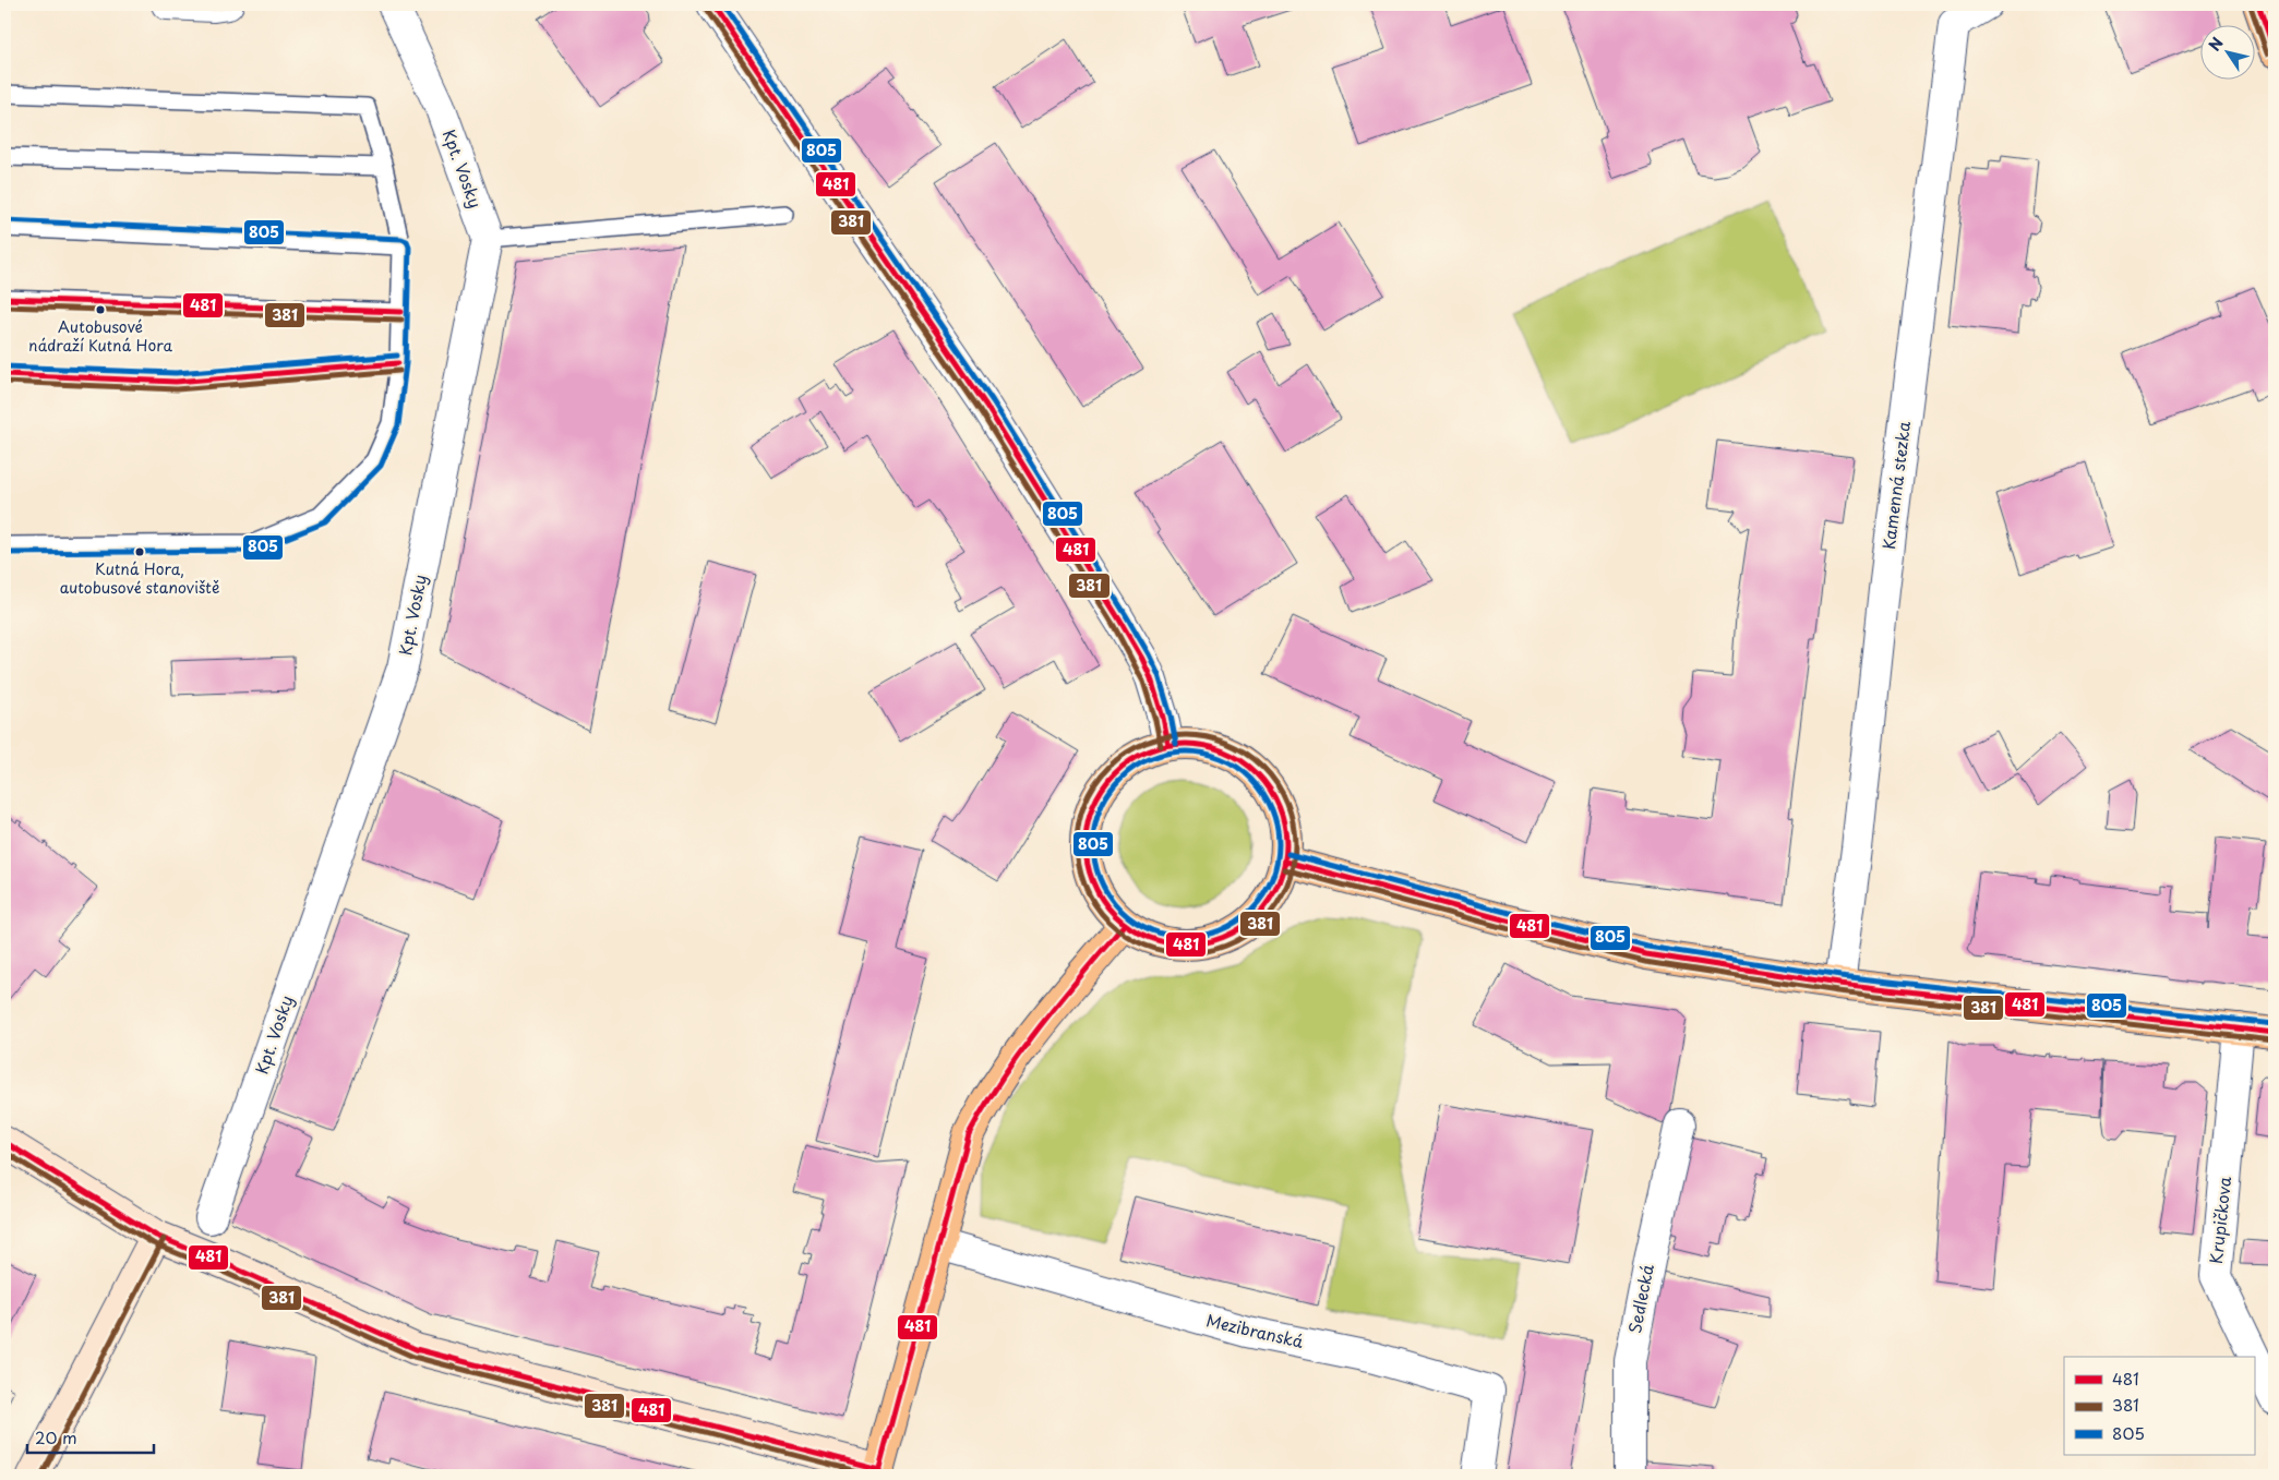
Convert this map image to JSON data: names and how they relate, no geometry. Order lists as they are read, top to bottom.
{
  "streets": {
    "street": [
      "Kpt. Vosky",
      "Kamenná stezka",
      "Krupičkova",
      "Sedlecká",
      "Mezibranská"
    ]
  },
  "places": ["Autobusové nádraží Kutná Hora", "Kutná Hora, autobusové stanoviště"],
  "lines": ["transit line 481", "transit line 805", "transit line 381"],
  "legend": ["481", "381", "805"],
  "scale_bar": "20 m",
  "north": "top left"
}
